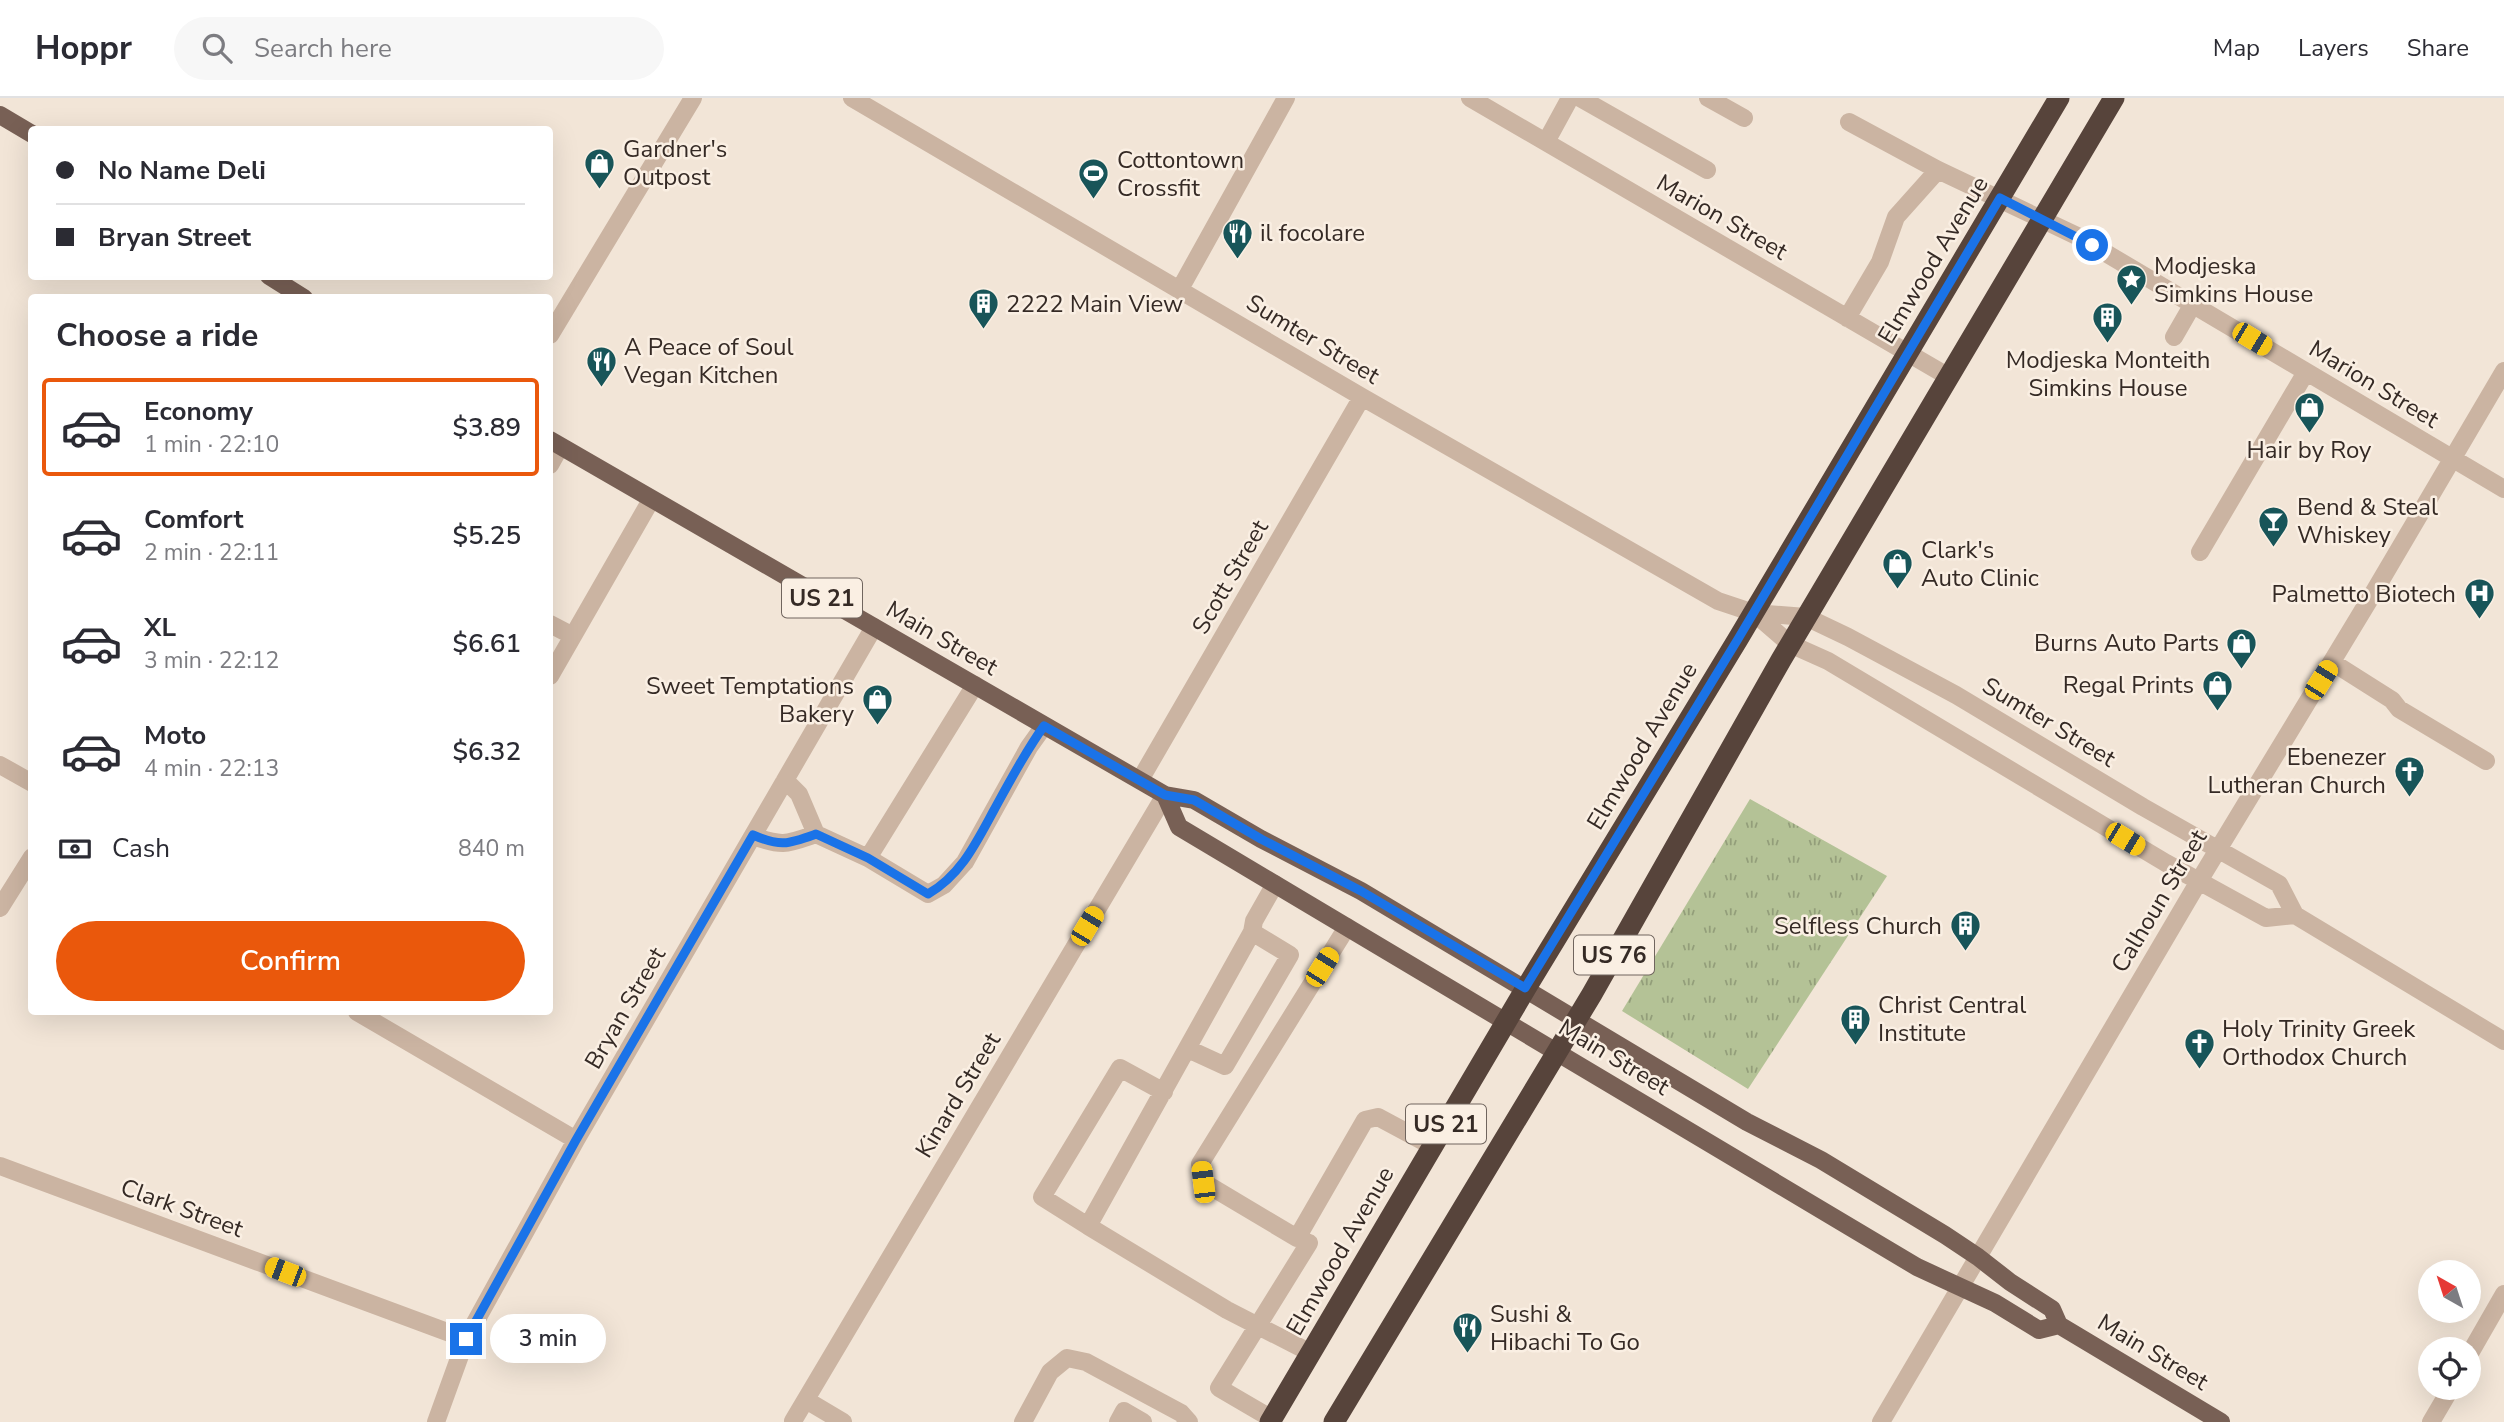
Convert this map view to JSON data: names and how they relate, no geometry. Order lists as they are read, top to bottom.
{
  "streets": {
    "highway": ["Elmwood Avenue", "US 21", "US 76"],
    "main road": ["Main Street"],
    "street": [
      "Marion Street",
      "Sumter Street",
      "Scott Street",
      "Calhoun Street",
      "Bryan Street",
      "Kinard Street",
      "Clark Street"
    ]
  },
  "crossings": [
    ["Marion Street", "Elmwood Avenue"],
    ["Marion Street", "Calhoun Street"],
    ["Marion Street", "US 76"],
    ["Elmwood Avenue", "Sumter Street"],
    ["Elmwood Avenue", "Main Street"],
    ["Sumter Street", "Scott Street"],
    ["Sumter Street", "Calhoun Street"],
    ["Sumter Street", "US 76"],
    ["Scott Street", "Main Street"],
    ["US 21", "Main Street"],
    ["US 21", "US 76"],
    ["Main Street", "Calhoun Street"],
    ["Main Street", "US 76"],
    ["Main Street", "Bryan Street"],
    ["Main Street", "Kinard Street"],
    ["Bryan Street", "Clark Street"]
  ],
  "places": {
    "shop": [
      "Gardner's Outpost",
      "Hair by Roy",
      "Clark's Auto Clinic",
      "Burns Auto Parts",
      "Regal Prints",
      "Sweet Temptations Bakery"
    ],
    "sports": ["Cottontown Crossfit"],
    "restaurant": ["il focolare", "A Peace of Soul Vegan Kitchen", "Sushi & Hibachi To Go"],
    "place": ["Modjeska Simkins House"],
    "building": [
      "2222 Main View",
      "Modjeska Monteith Simkins House",
      "Selfless Church",
      "Christ Central Institute"
    ],
    "bar": ["Bend & Steal Whiskey"],
    "hospital": ["Palmetto Biotech"],
    "church": ["Ebenezer Lutheran Church", "Holy Trinity Greek Orthodox Church"]
  },
  "north": "top left",
  "page": {
    "header": "Hoppr",
    "search": "Search here",
    "nav": ["Map", "Layers", "Share"],
    "banner": ["No Name Deli", "Bryan Street"],
    "heading": "Choose a ride",
    "list": [
      {
        "name": "Economy",
        "note": "1 min · 22:10",
        "value": "$3.89"
      },
      {
        "name": "Comfort",
        "note": "2 min · 22:11",
        "value": "$5.25"
      },
      {
        "name": "XL",
        "note": "3 min · 22:12",
        "value": "$6.61"
      },
      {
        "name": "Moto",
        "note": "4 min · 22:13",
        "value": "$6.32"
      }
    ],
    "pay": ["Cash", "840 m"],
    "buttons": "Confirm",
    "bubble": "3 min"
  }
}
